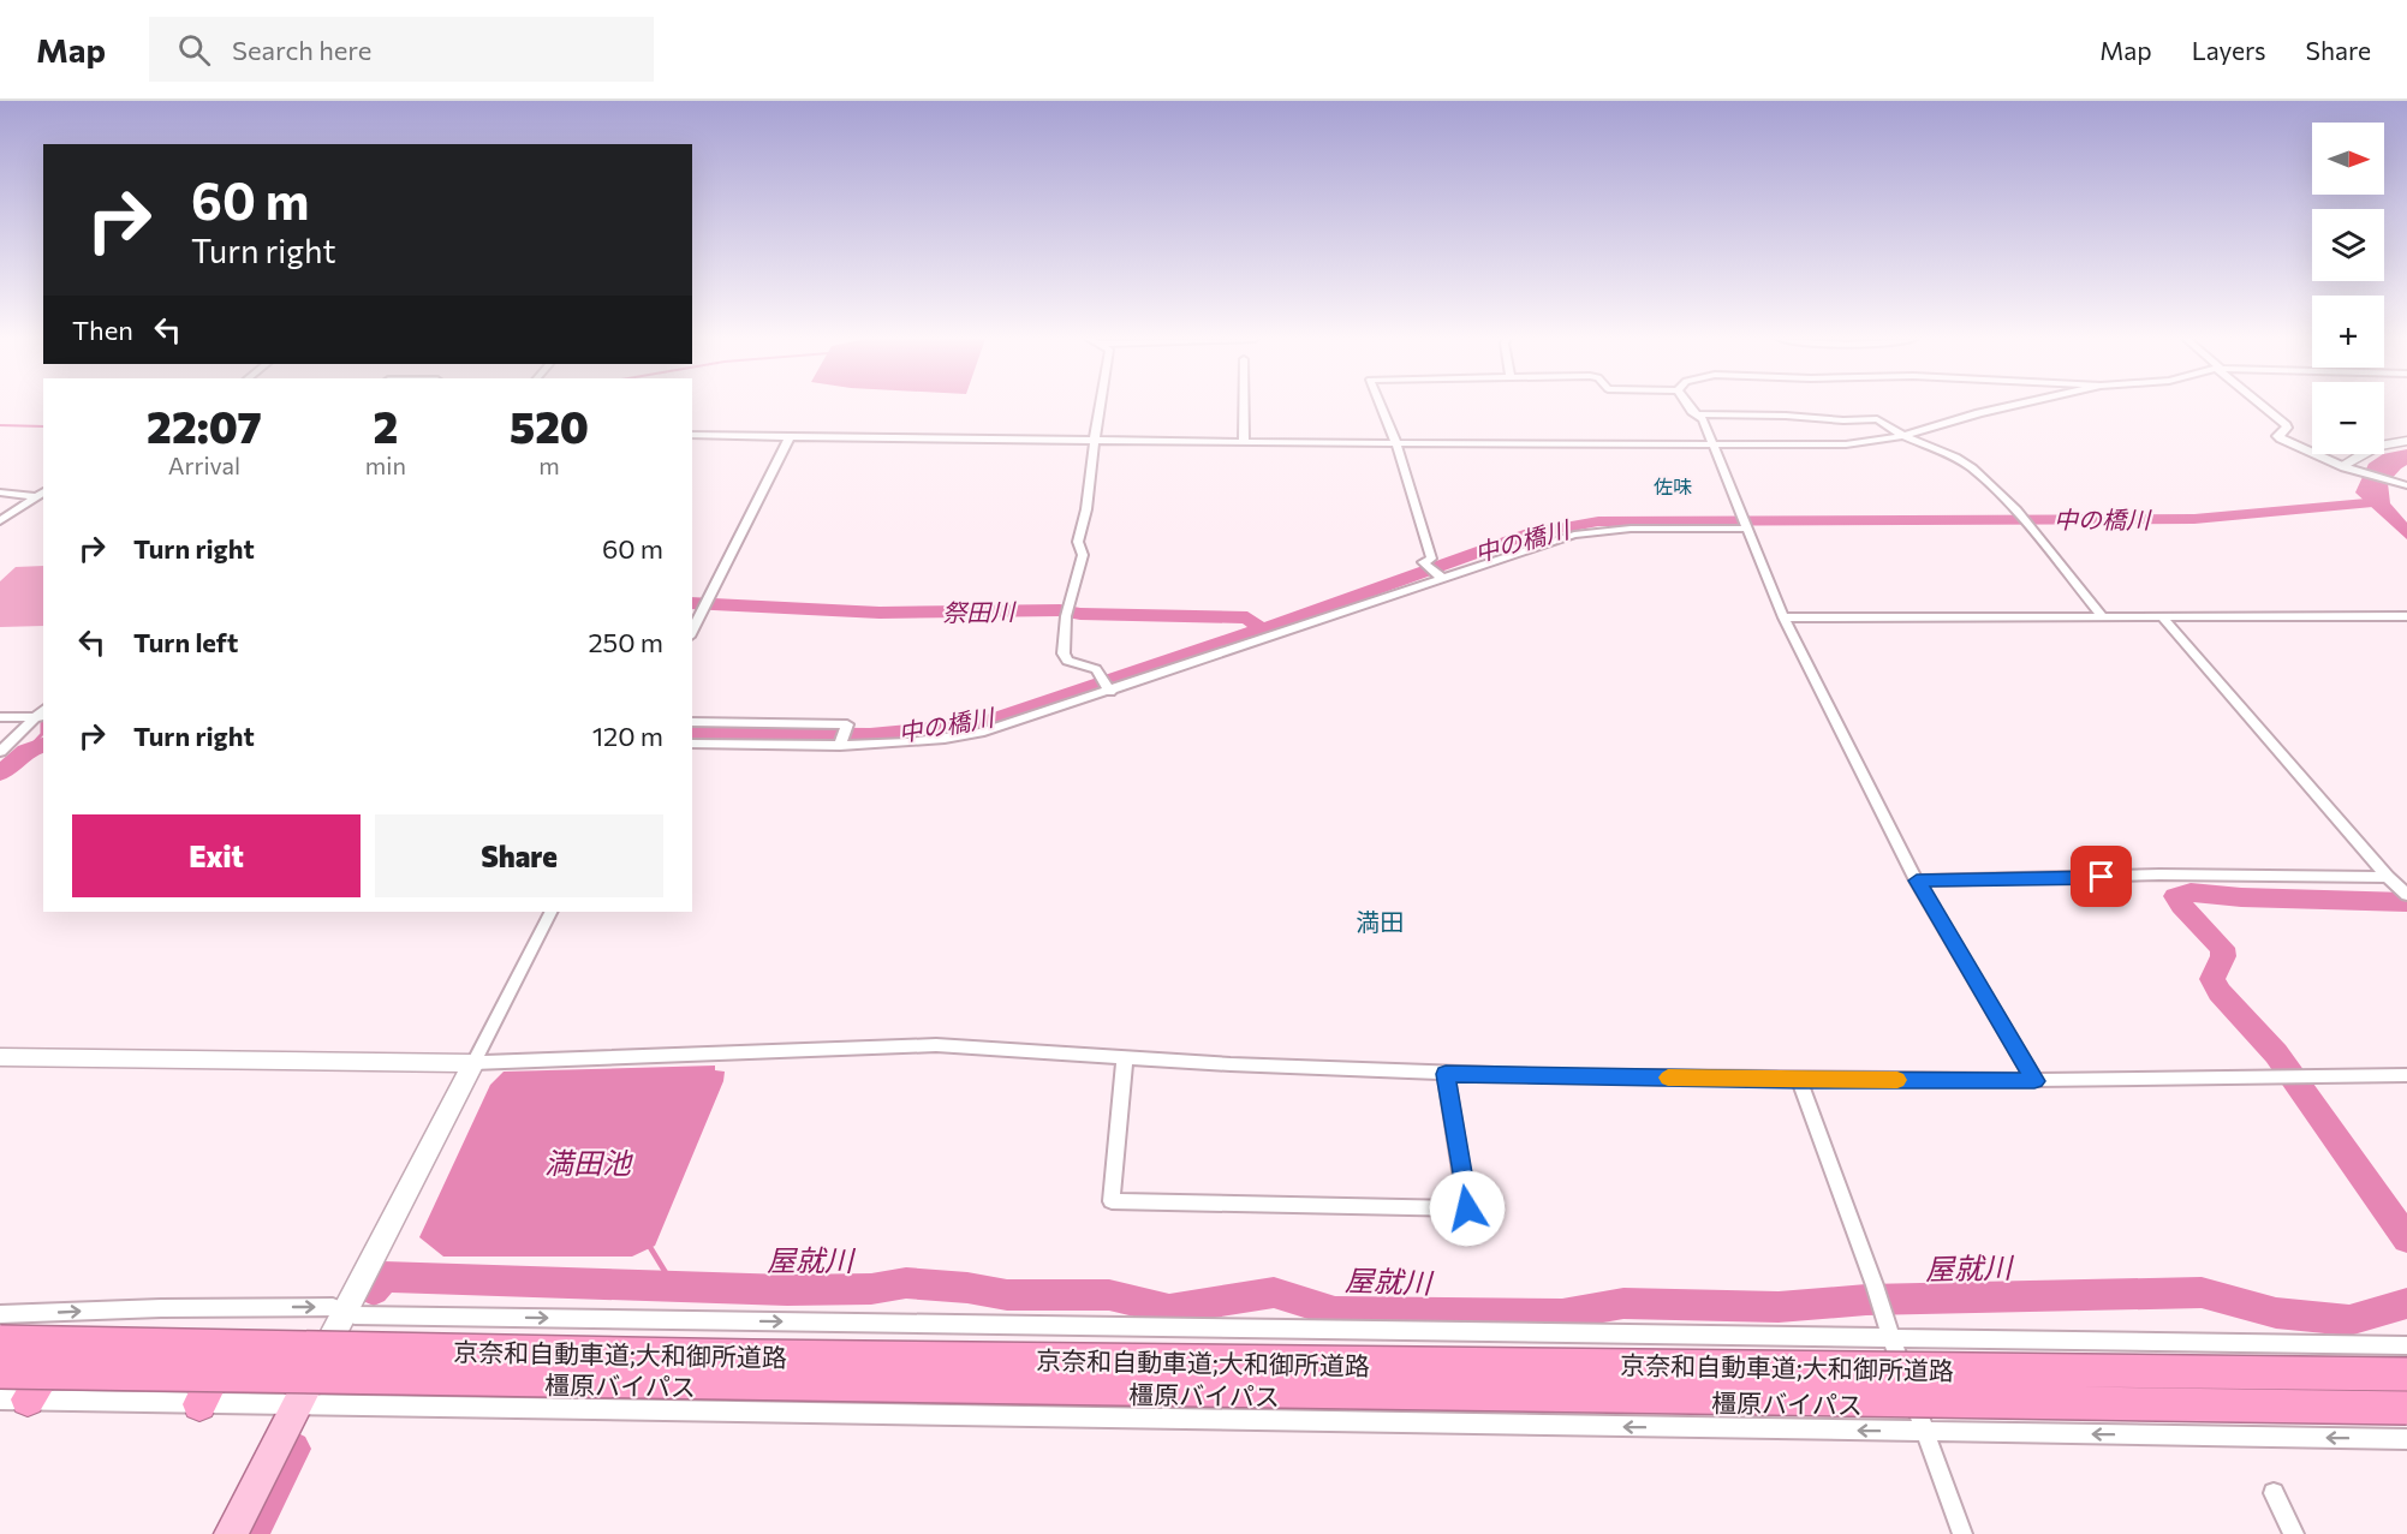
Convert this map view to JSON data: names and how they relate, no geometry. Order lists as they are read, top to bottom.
{
  "streets": {
    "highway": ["京奈和自動車道;大和御所道路", "橿原バイパス"]
  },
  "crossings": [
    ["京奈和自動車道;大和御所道路", "橿原バイパス"]
  ],
  "districts": ["佐味", "満田"],
  "water": [
    "中の橋川",
    "祭田川",
    "満田池",
    "屋就川"
  ],
  "north": "right",
  "page": {
    "header": "Map",
    "search": "Search here",
    "nav": ["Map", "Layers", "Share"],
    "map_buttons": ["+", "−"],
    "turn": ["60 m", "Turn right"],
    "then": "Then",
    "eta": [
      "22:07",
      "Arrival",
      "2",
      "min",
      "520",
      "m"
    ],
    "list": [
      {
        "name": "Turn right",
        "value": "60 m"
      },
      {
        "name": "Turn left",
        "value": "250 m"
      },
      {
        "name": "Turn right",
        "value": "120 m"
      }
    ],
    "buttons": ["Exit", "Share"]
  }
}
